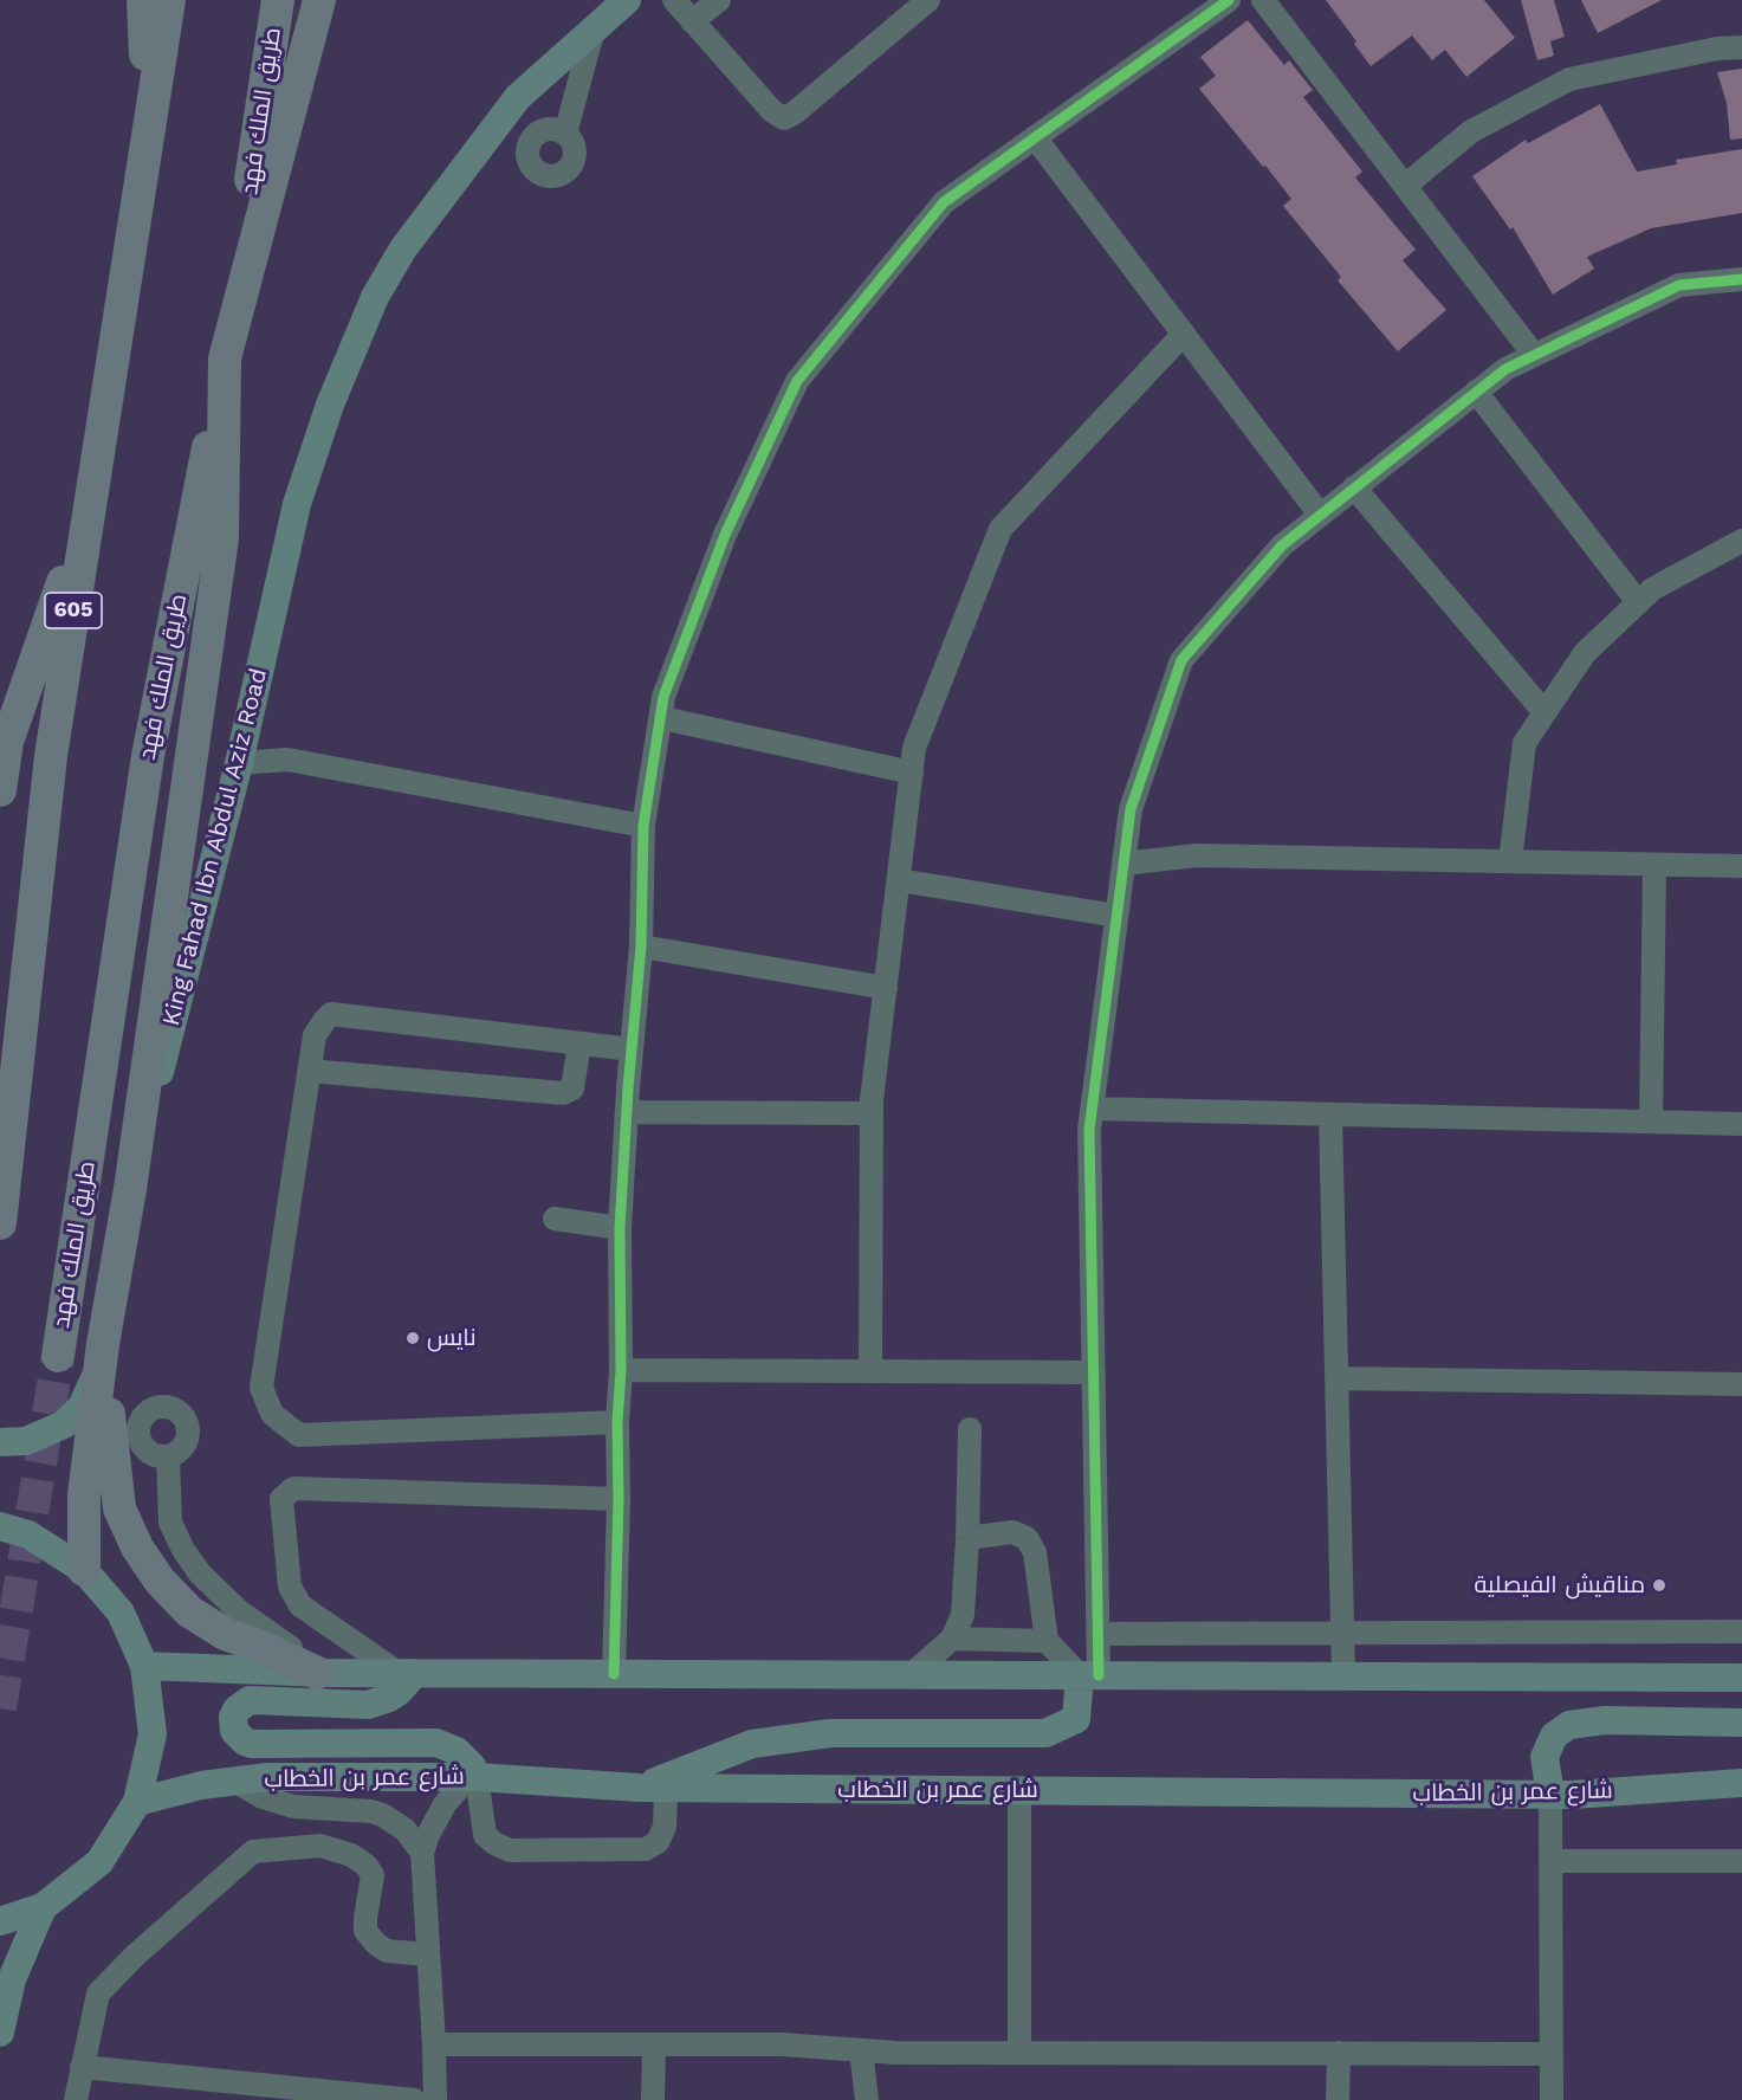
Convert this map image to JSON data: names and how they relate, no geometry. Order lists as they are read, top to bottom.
{
  "streets": {
    "highway": ["طريق الملك فهد", "605"],
    "main road": ["King Fahad Ibn Abdul Aziz Road", "شارع عمر بن الخطاب"]
  },
  "places": ["نايس", "مناقيش الفيصلية"]
}
